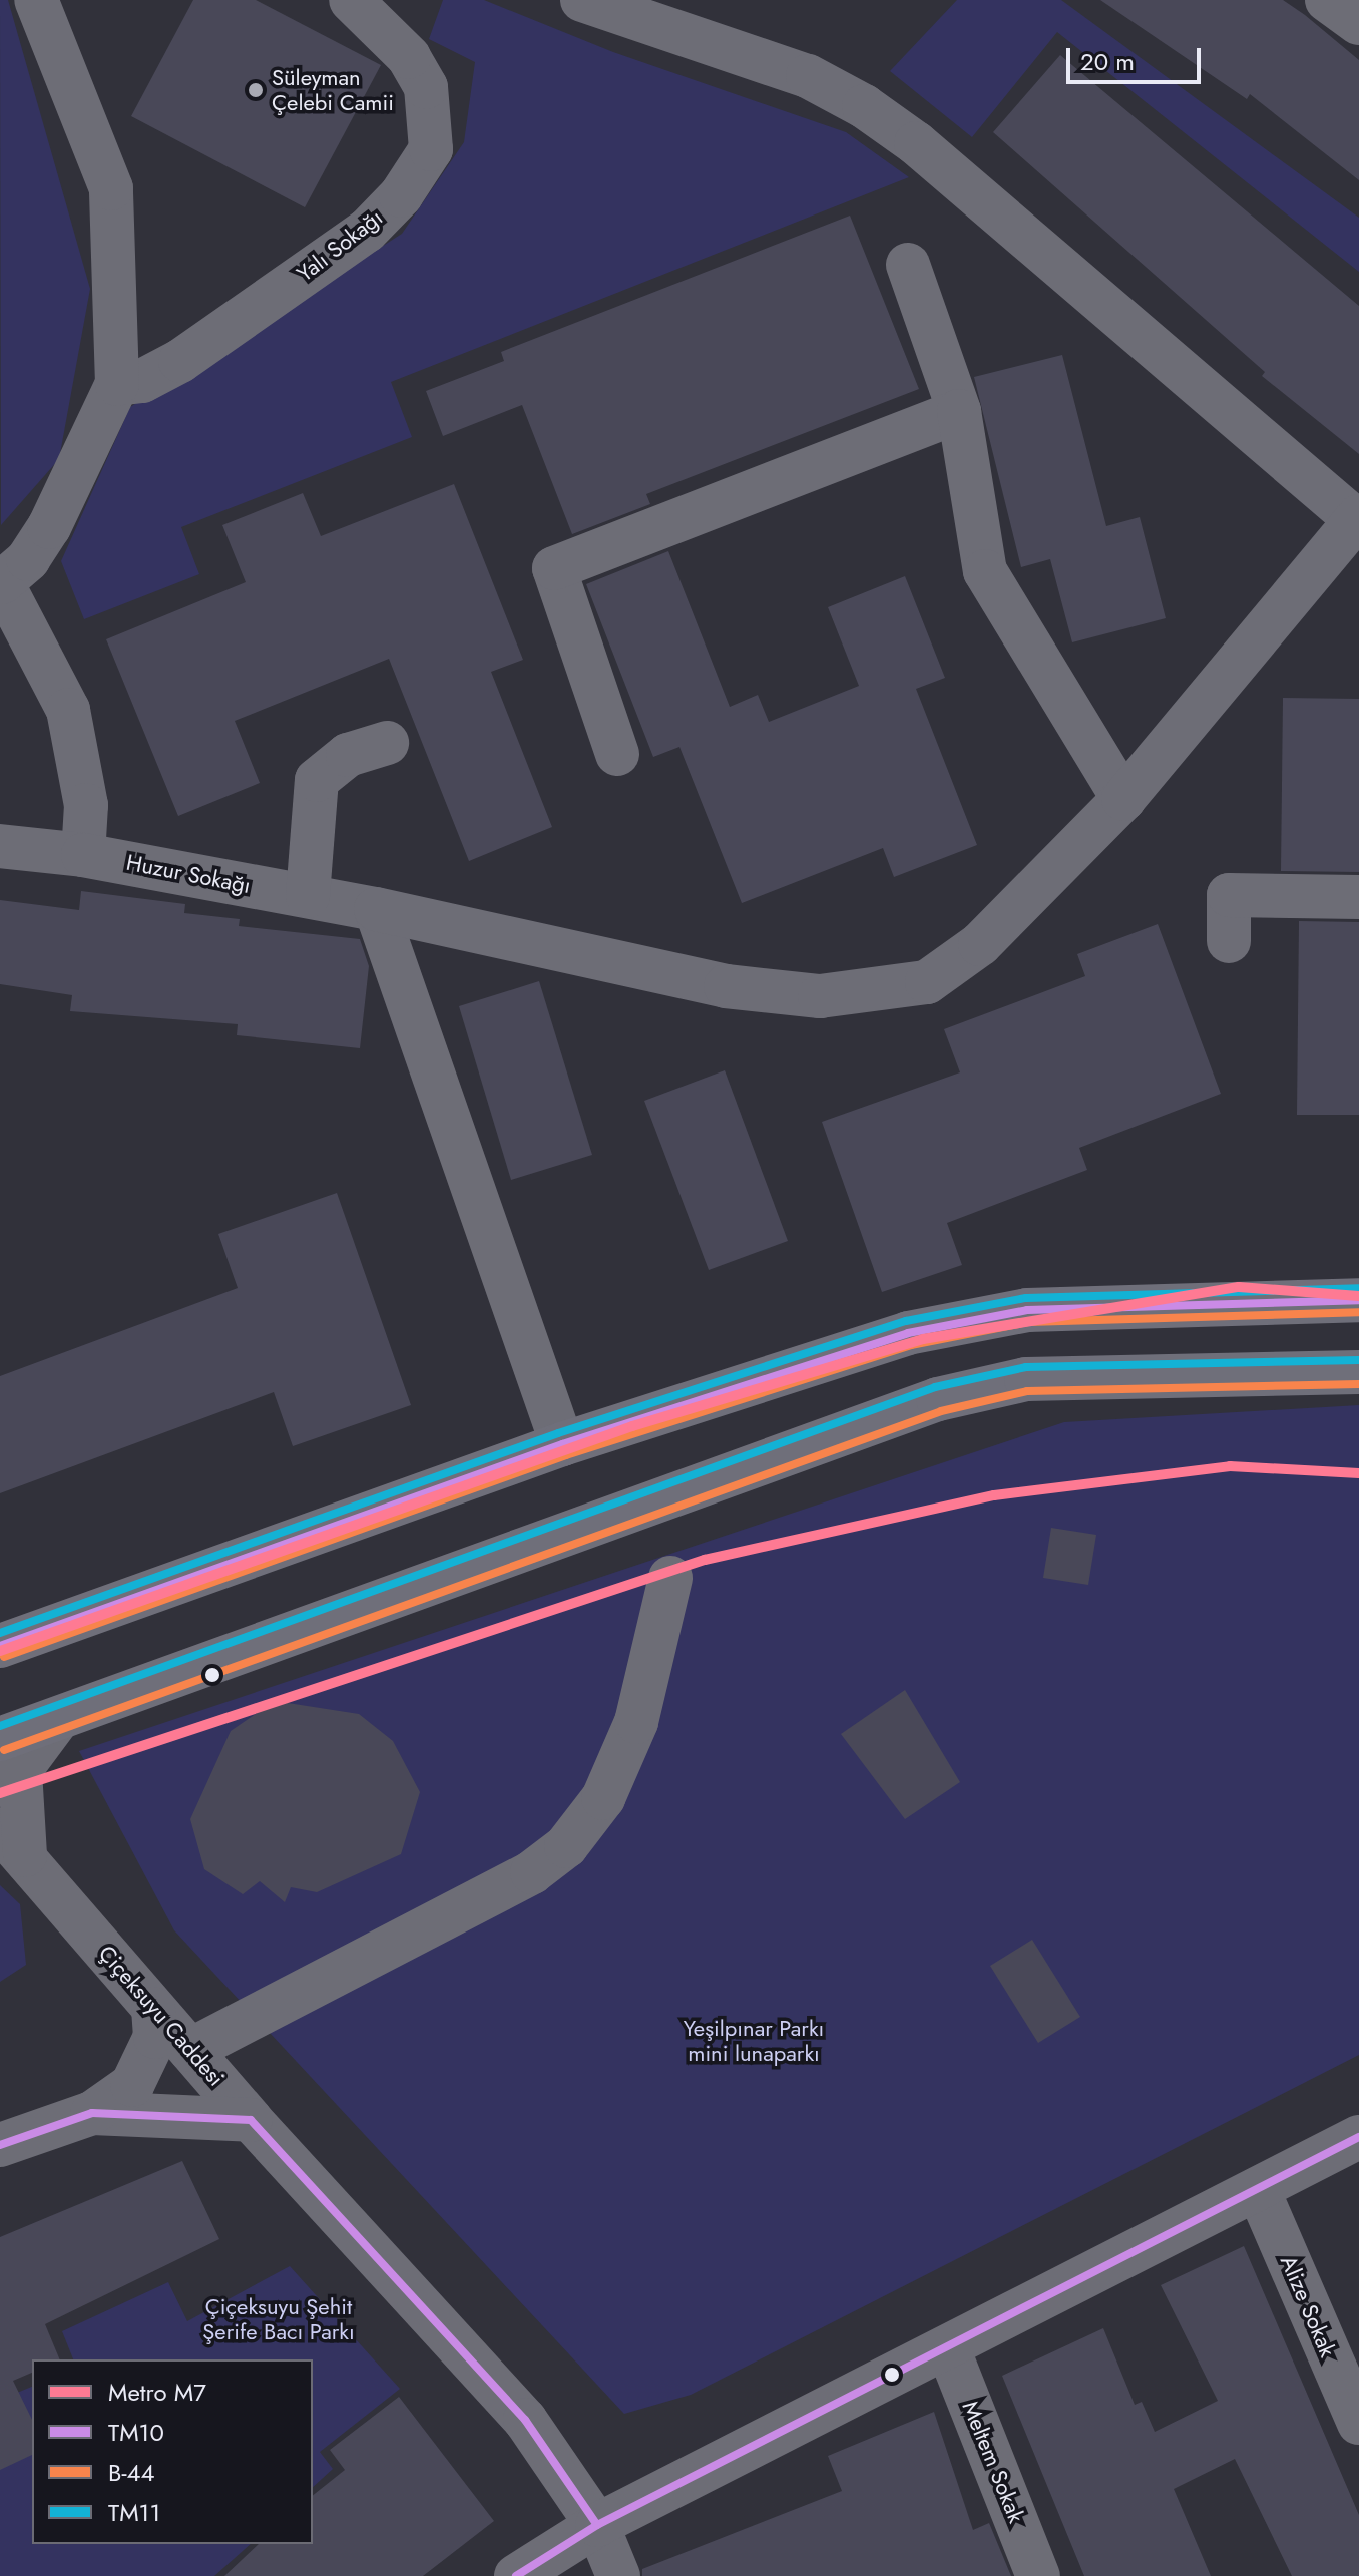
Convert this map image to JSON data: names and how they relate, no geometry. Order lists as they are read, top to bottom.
{
  "streets": {
    "street": [
      "Yalı Sokağı",
      "Huzur Sokağı",
      "Çiçeksuyu Caddesi",
      "Alize Sokak",
      "Meltem Sokak"
    ]
  },
  "parks": ["Yeşilpınar Parkı mini lunaparkı", "Çiçeksuyu Şehit Şerife Bacı Parkı"],
  "places": ["Süleyman Çelebi Camii"],
  "lines": [
    "metro line M7",
    "transit line TM11",
    "transit line TM10",
    "transit line B-44"
  ],
  "legend": [
    "Metro M7",
    "TM10",
    "B-44",
    "TM11"
  ],
  "scale_bar": "20 m"
}
